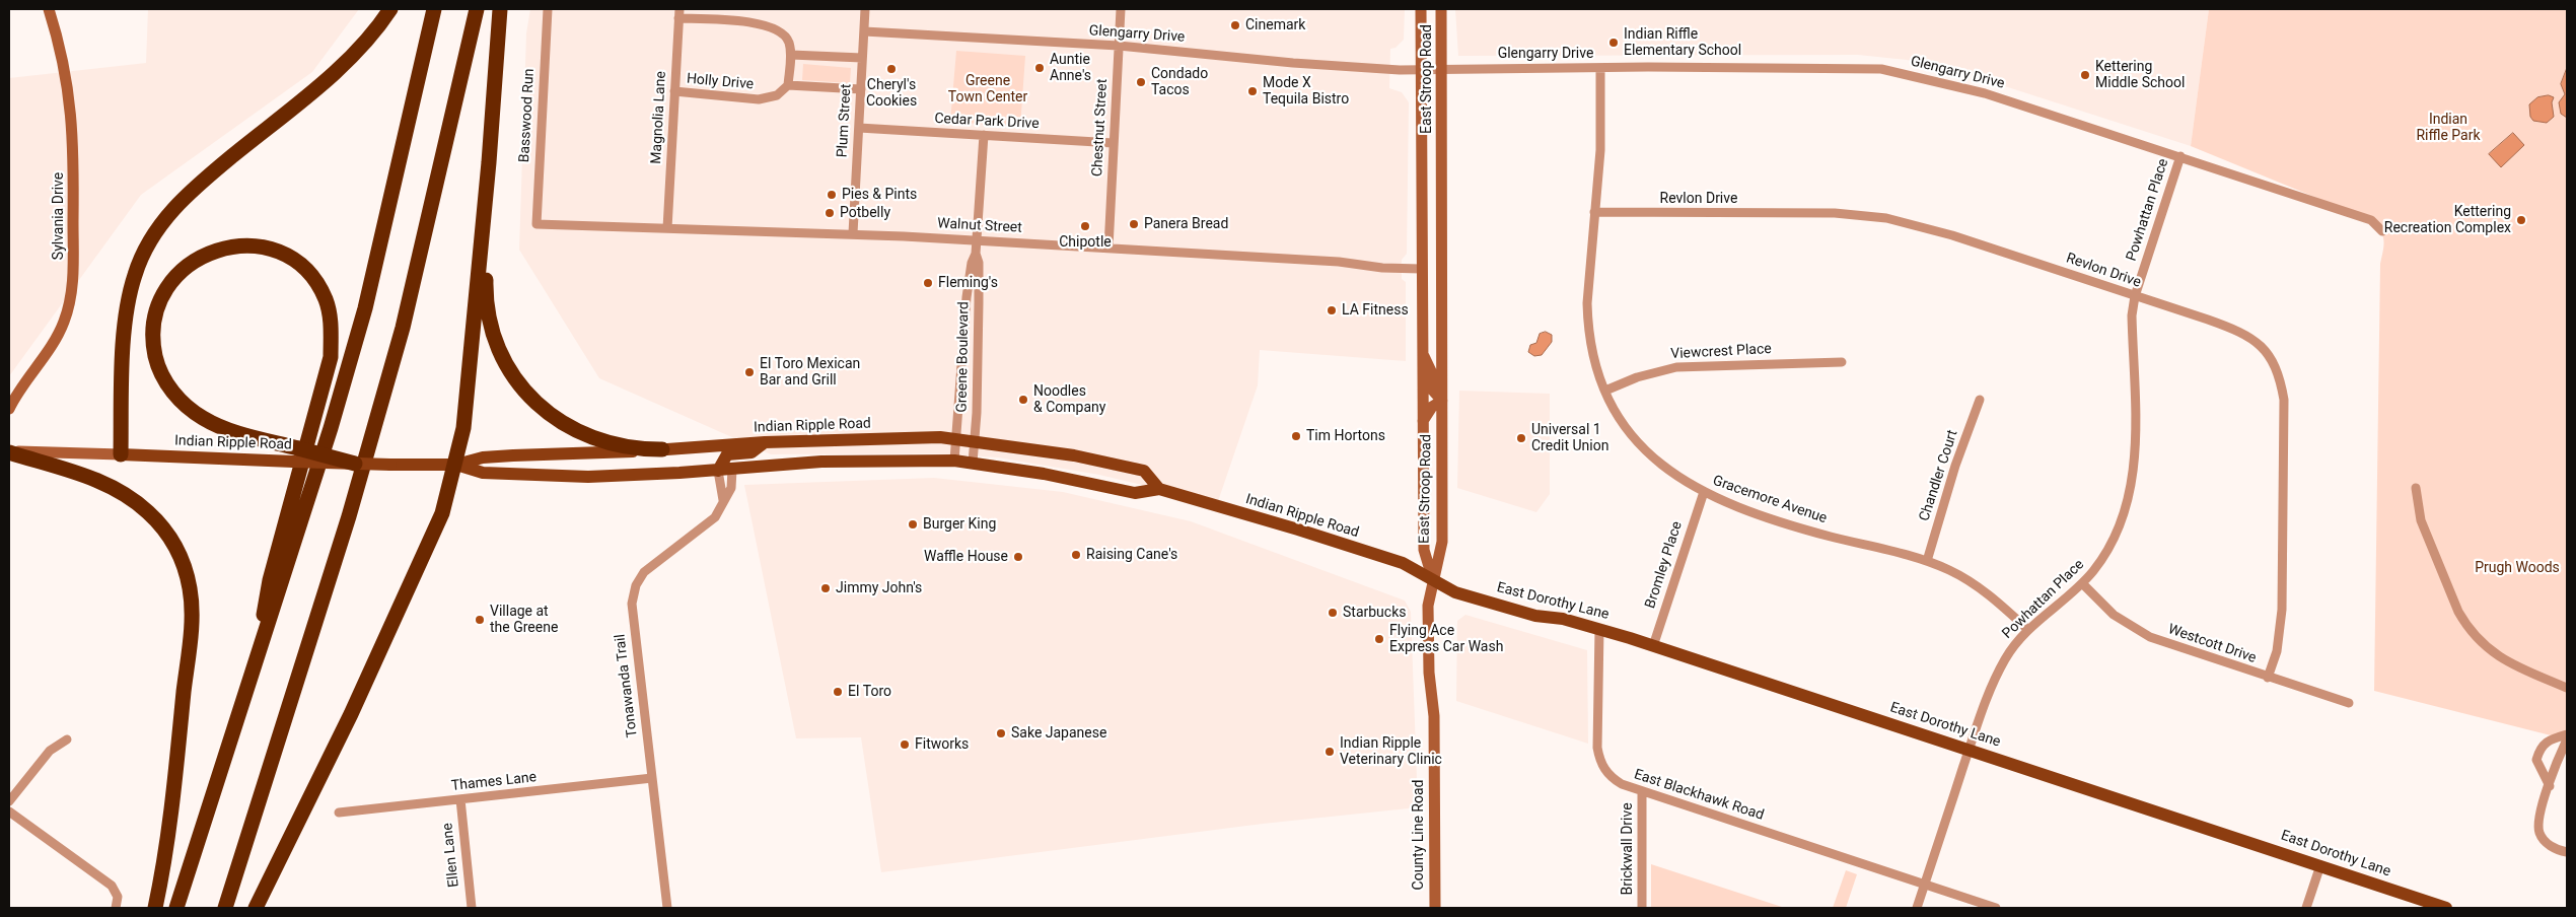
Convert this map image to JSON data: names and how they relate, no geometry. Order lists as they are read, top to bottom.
{
  "streets": {
    "main road": [
      "East Stroop Road",
      "Sylvania Drive",
      "Indian Ripple Road",
      "East Dorothy Lane",
      "County Line Road"
    ],
    "street": [
      "Glengarry Drive",
      "Holly Drive",
      "Basswood Run",
      "Magnolia Lane",
      "Plum Street",
      "Cedar Park Drive",
      "Chestnut Street",
      "Revlon Drive",
      "Powhattan Place",
      "Walnut Street",
      "Viewcrest Place",
      "Greene Boulevard",
      "Chandler Court",
      "Gracemore Avenue",
      "Bromley Place",
      "Westcott Drive",
      "Tonawanda Trail",
      "Thames Lane",
      "East Blackhawk Road",
      "Brickwall Drive",
      "Ellen Lane"
    ]
  },
  "crossings": [
    ["Glengarry Drive", "East Stroop Road"],
    ["Glengarry Drive", "Plum Street"],
    ["Glengarry Drive", "Chestnut Street"],
    ["Glengarry Drive", "Powhattan Place"],
    ["Glengarry Drive", "Gracemore Avenue"],
    ["East Stroop Road", "Walnut Street"],
    ["East Stroop Road", "Indian Ripple Road"],
    ["East Stroop Road", "East Dorothy Lane"],
    ["East Stroop Road", "County Line Road"],
    ["Holly Drive", "Magnolia Lane"],
    ["Basswood Run", "Walnut Street"],
    ["Magnolia Lane", "Walnut Street"],
    ["Plum Street", "Cedar Park Drive"],
    ["Plum Street", "Walnut Street"],
    ["Cedar Park Drive", "Chestnut Street"],
    ["Cedar Park Drive", "Greene Boulevard"],
    ["Chestnut Street", "Walnut Street"],
    ["Revlon Drive", "Powhattan Place"],
    ["Revlon Drive", "Gracemore Avenue"],
    ["Revlon Drive", "Westcott Drive"],
    ["Powhattan Place", "Gracemore Avenue"],
    ["Powhattan Place", "East Dorothy Lane"],
    ["Powhattan Place", "Westcott Drive"],
    ["Powhattan Place", "East Blackhawk Road"],
    ["Walnut Street", "Greene Boulevard"],
    ["Viewcrest Place", "Gracemore Avenue"],
    ["Greene Boulevard", "Indian Ripple Road"],
    ["Indian Ripple Road", "East Dorothy Lane"],
    ["Indian Ripple Road", "Tonawanda Trail"],
    ["Indian Ripple Road", "County Line Road"],
    ["Chandler Court", "Gracemore Avenue"],
    ["Gracemore Avenue", "Bromley Place"],
    ["Bromley Place", "East Dorothy Lane"],
    ["East Dorothy Lane", "East Blackhawk Road"],
    ["East Dorothy Lane", "County Line Road"],
    ["Tonawanda Trail", "Thames Lane"],
    ["Thames Lane", "Ellen Lane"],
    ["East Blackhawk Road", "Brickwall Drive"]
  ],
  "parks": ["Greene Town Center", "Indian Riffle Park", "Prugh Woods"],
  "places": [
    "Cinemark",
    "Indian Riffle Elementary School",
    "Auntie Anne's",
    "Cheryl's Cookies",
    "Kettering Middle School",
    "Condado Tacos",
    "Mode X Tequila Bistro",
    "Pies & Pints",
    "Potbelly",
    "Kettering Recreation Complex",
    "Panera Bread",
    "Chipotle",
    "Fleming's",
    "LA Fitness",
    "El Toro Mexican Bar and Grill",
    "Noodles & Company",
    "Tim Hortons",
    "Universal 1 Credit Union",
    "Burger King",
    "Raising Cane's",
    "Waffle House",
    "Jimmy John's",
    "Starbucks",
    "Village at the Greene",
    "Flying Ace Express Car Wash",
    "El Toro",
    "Sake Japanese",
    "Fitworks",
    "Indian Ripple Veterinary Clinic"
  ]
}
